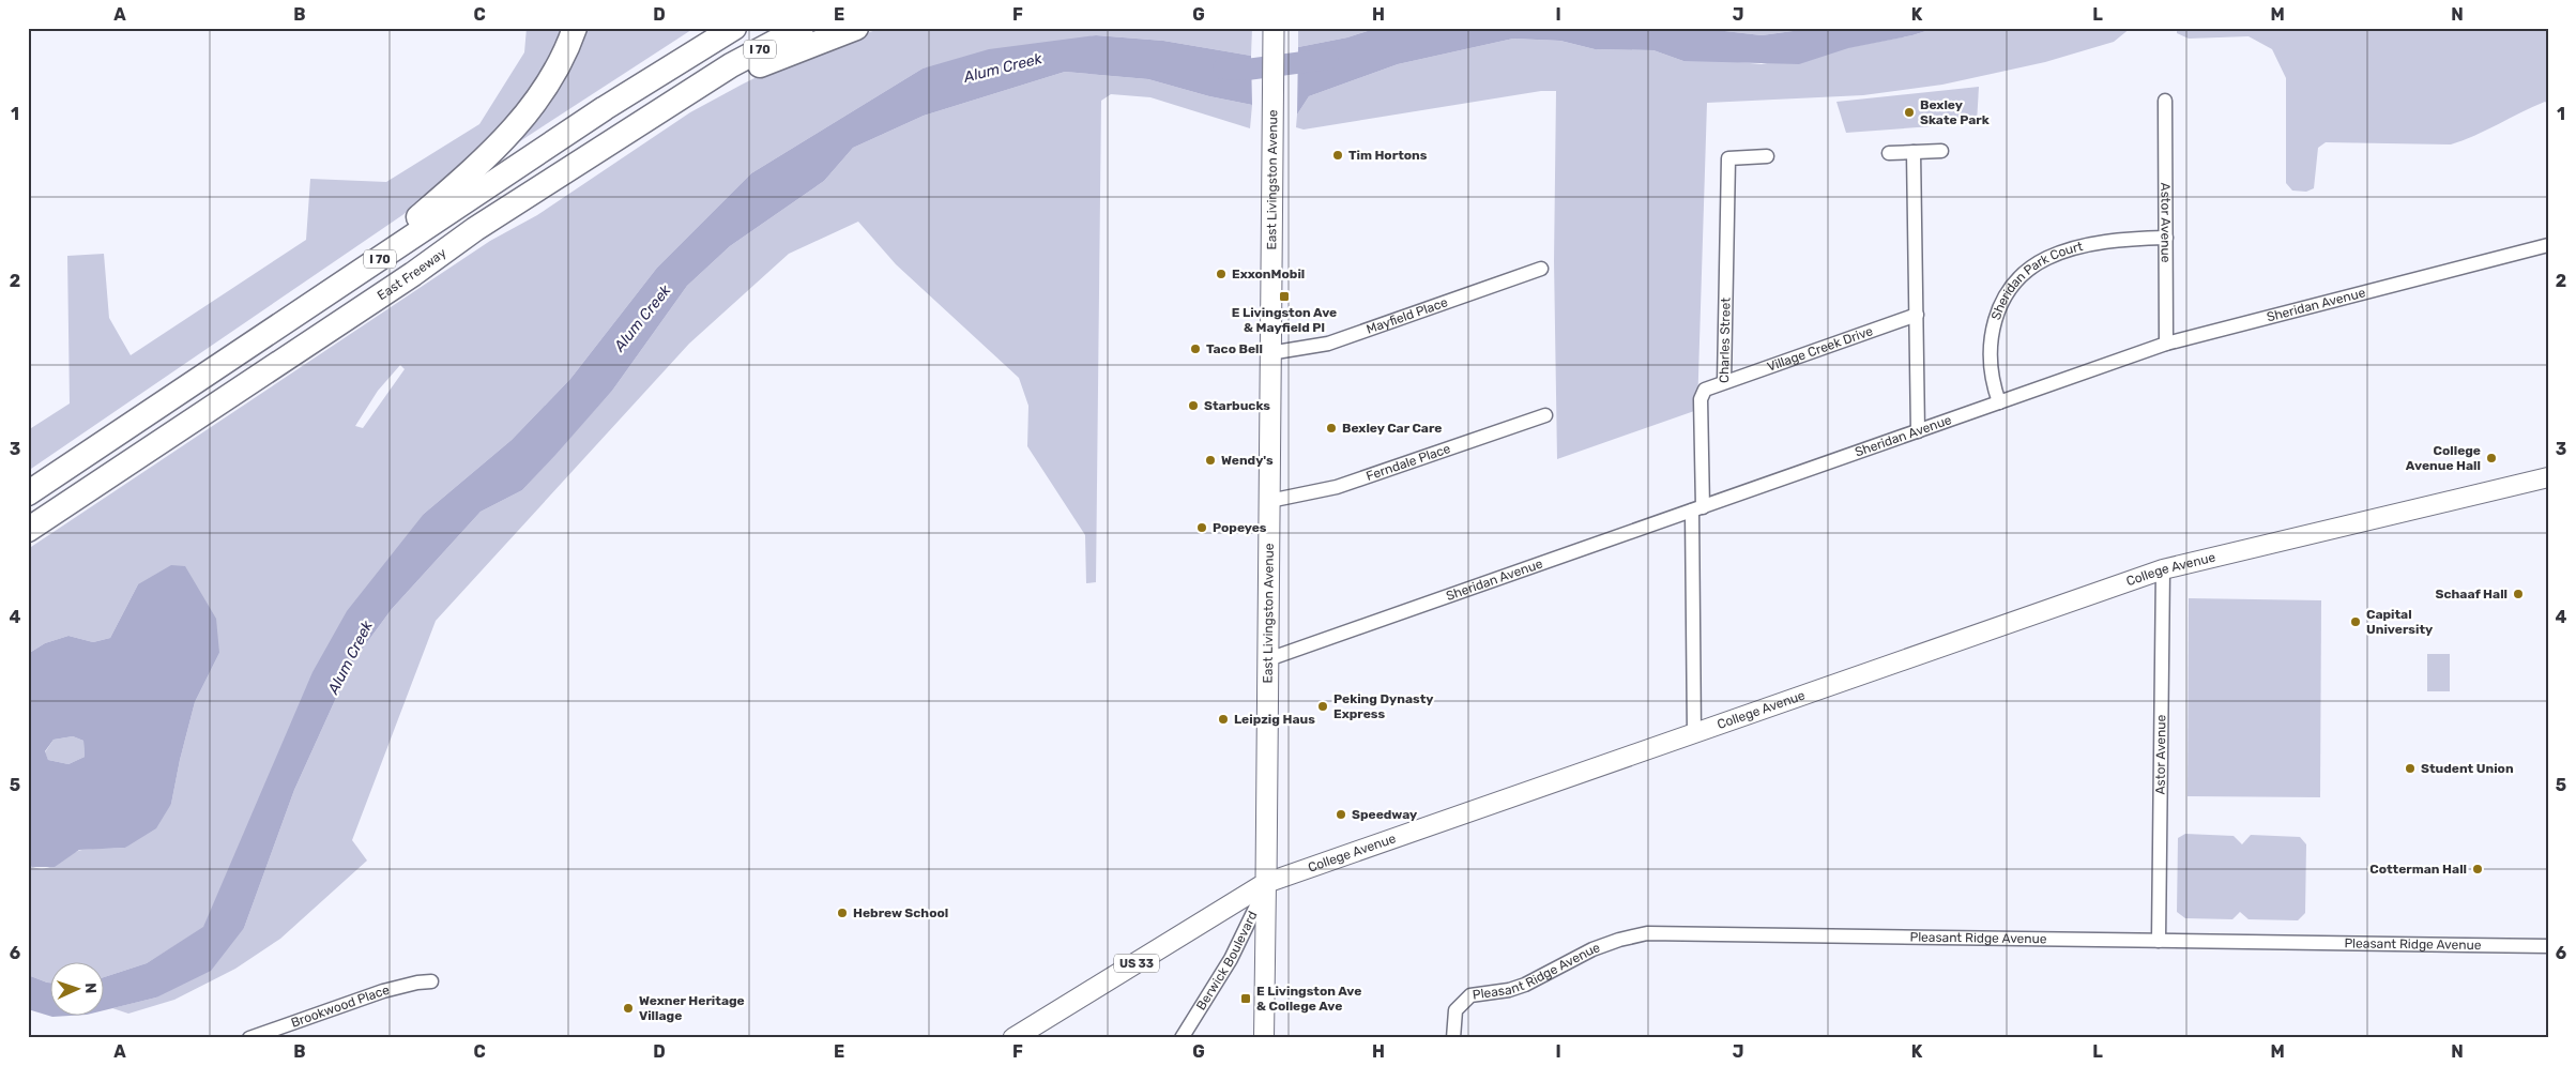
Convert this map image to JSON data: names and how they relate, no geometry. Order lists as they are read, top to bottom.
{
  "streets": {
    "highway": ["I 70", "East Freeway"],
    "main road": ["East Livingston Avenue", "College Avenue", "US 33"],
    "street": [
      "Astor Avenue",
      "Sheridan Park Court",
      "Sheridan Avenue",
      "Mayfield Place",
      "Charles Street",
      "Village Creek Drive",
      "Ferndale Place",
      "Pleasant Ridge Avenue",
      "Berwick Boulevard",
      "Brookwood Place"
    ]
  },
  "crossings": [
    ["East Livingston Avenue", "Sheridan Avenue"],
    ["East Livingston Avenue", "Mayfield Place"],
    ["East Livingston Avenue", "Ferndale Place"],
    ["East Livingston Avenue", "College Avenue"],
    ["East Livingston Avenue", "Berwick Boulevard"],
    ["Astor Avenue", "Sheridan Park Court"],
    ["Astor Avenue", "Sheridan Avenue"],
    ["Astor Avenue", "College Avenue"],
    ["Astor Avenue", "Pleasant Ridge Avenue"],
    ["Sheridan Park Court", "Sheridan Avenue"],
    ["Sheridan Avenue", "Charles Street"],
    ["Charles Street", "Village Creek Drive"],
    ["Charles Street", "College Avenue"],
    ["College Avenue", "Berwick Boulevard"]
  ],
  "water": ["Alum Creek"],
  "places": {
    "other": [
      "Bexley Skate Park",
      "Tim Hortons",
      "ExxonMobil",
      "Taco Bell",
      "Starbucks",
      "Bexley Car Care",
      "College Avenue Hall",
      "Wendy's",
      "Popeyes",
      "Schaaf Hall",
      "Capital University",
      "Peking Dynasty Express",
      "Leipzig Haus",
      "Student Union",
      "Speedway",
      "Cotterman Hall",
      "Hebrew School",
      "Wexner Heritage Village"
    ],
    "transit": ["E Livingston Ave & Mayfield Pl", "E Livingston Ave & College Ave"]
  },
  "north": "right",
  "grid": {
    "columns": [
      "A",
      "B",
      "C",
      "D",
      "E",
      "F",
      "G",
      "H",
      "I",
      "J",
      "K",
      "L",
      "M",
      "N"
    ],
    "rows": [
      "1",
      "2",
      "3",
      "4",
      "5",
      "6"
    ]
  }
}
